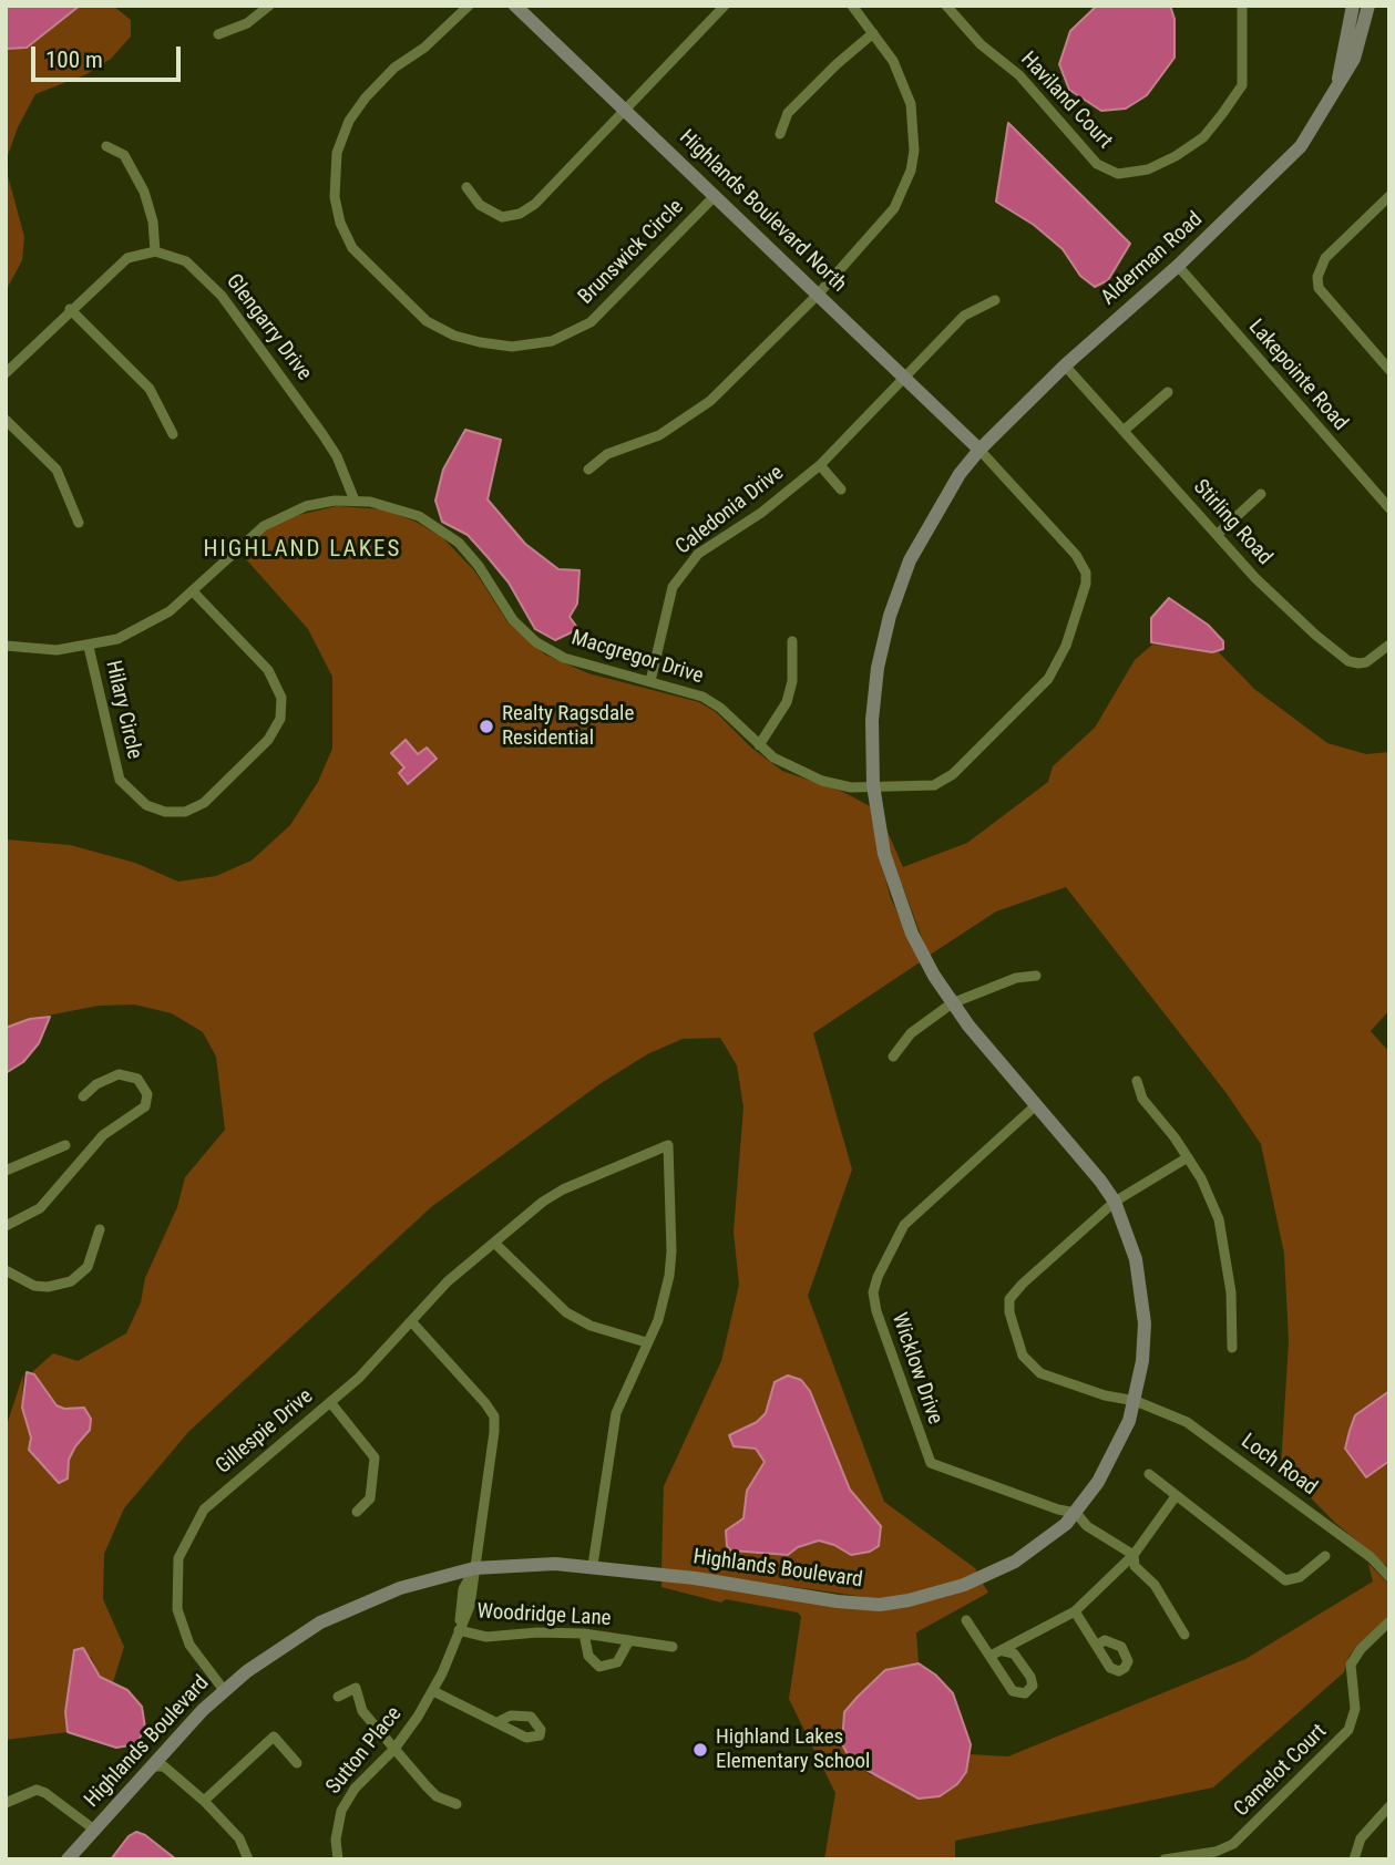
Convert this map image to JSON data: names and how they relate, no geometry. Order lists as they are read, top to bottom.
{
  "streets": {
    "street": [
      "Haviland Court",
      "Highlands Boulevard North",
      "Brunswick Circle",
      "Alderman Road",
      "Glengarry Drive",
      "Lakepointe Road",
      "Caledonia Drive",
      "Stirling Road",
      "Macgregor Drive",
      "Hilary Circle",
      "Wicklow Drive",
      "Gillespie Drive",
      "Loch Road",
      "Highlands Boulevard",
      "Woodridge Lane",
      "Sutton Place",
      "Camelot Court"
    ]
  },
  "crossings": [
    ["Highlands Boulevard North", "Brunswick Circle"],
    ["Highlands Boulevard North", "Alderman Road"],
    ["Highlands Boulevard North", "Caledonia Drive"],
    ["Highlands Boulevard North", "Macgregor Drive"],
    ["Highlands Boulevard North", "Highlands Boulevard"],
    ["Alderman Road", "Lakepointe Road"],
    ["Alderman Road", "Stirling Road"],
    ["Alderman Road", "Macgregor Drive"],
    ["Alderman Road", "Highlands Boulevard"],
    ["Glengarry Drive", "Macgregor Drive"],
    ["Caledonia Drive", "Macgregor Drive"],
    ["Macgregor Drive", "Hilary Circle"],
    ["Macgregor Drive", "Highlands Boulevard"],
    ["Wicklow Drive", "Highlands Boulevard"],
    ["Gillespie Drive", "Highlands Boulevard"],
    ["Gillespie Drive", "Sutton Place"],
    ["Loch Road", "Highlands Boulevard"],
    ["Highlands Boulevard", "Sutton Place"],
    ["Woodridge Lane", "Sutton Place"]
  ],
  "districts": ["HIGHLAND LAKES"],
  "places": ["Realty Ragsdale Residential", "Highland Lakes Elementary School"],
  "scale_bar": "100 m"
}
